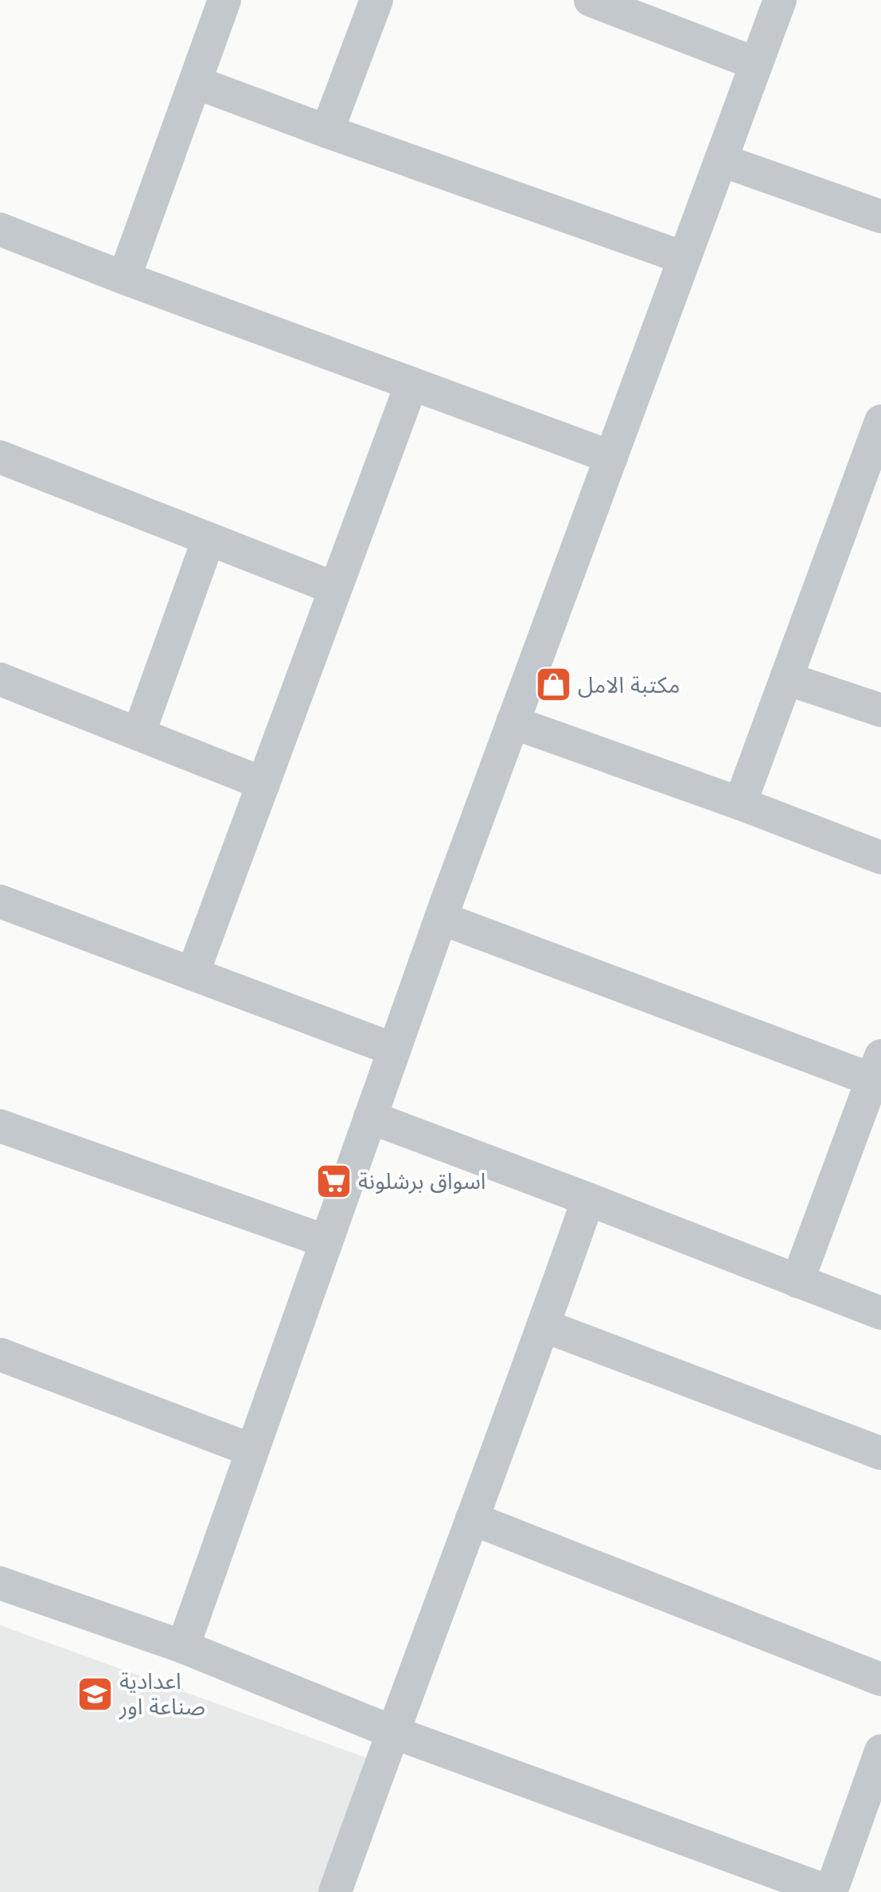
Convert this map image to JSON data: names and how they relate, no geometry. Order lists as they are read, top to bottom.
{
  "places": {
    "shop": ["مكتبة الامل"],
    "supermarket": ["اسواق برشلونة"],
    "school or university": ["اعدادية صناعة اور"]
  }
}
